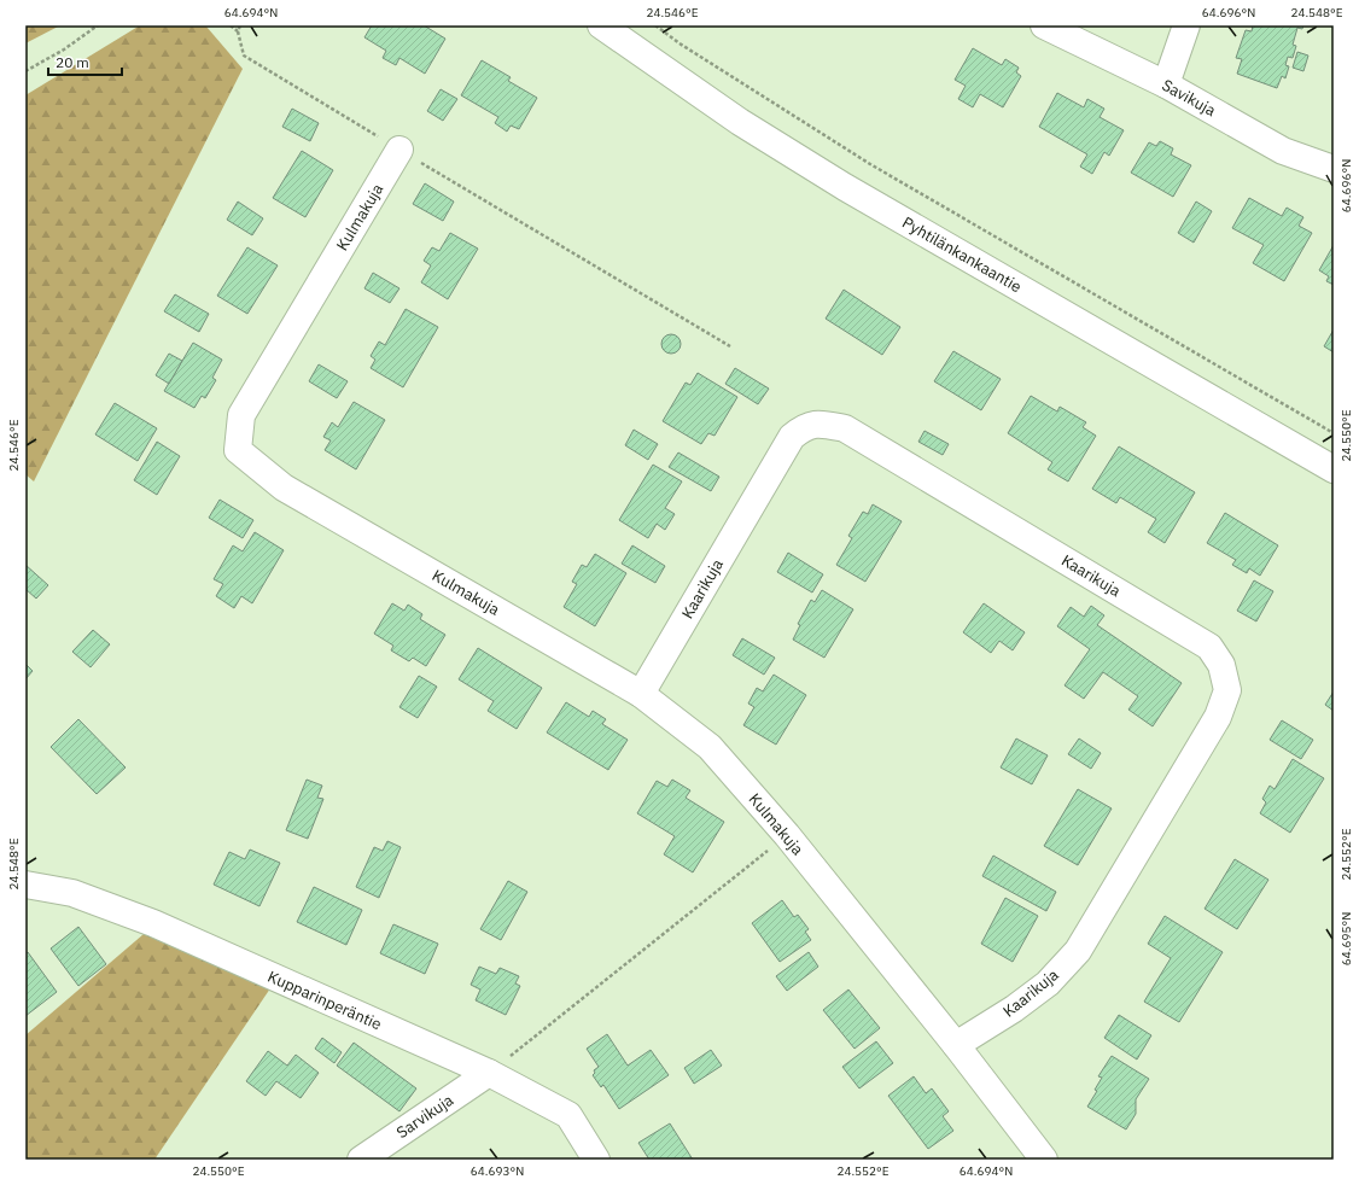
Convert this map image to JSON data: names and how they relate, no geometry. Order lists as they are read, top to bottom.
{
  "streets": {
    "street": [
      "Savikuja",
      "Kulmakuja",
      "Pyhtilänkankaantie",
      "Kaarikuja",
      "Kupparinperäntie",
      "Sarvikuja"
    ]
  },
  "crossings": [
    ["Kulmakuja", "Kaarikuja"],
    ["Kupparinperäntie", "Sarvikuja"]
  ],
  "scale_bar": "20 m",
  "coordinates": [
    "64.694°N",
    "24.546°E",
    "64.696°N",
    "24.548°E",
    "24.550°E",
    "24.552°E",
    "64.695°N",
    "64.693°N"
  ]
}
